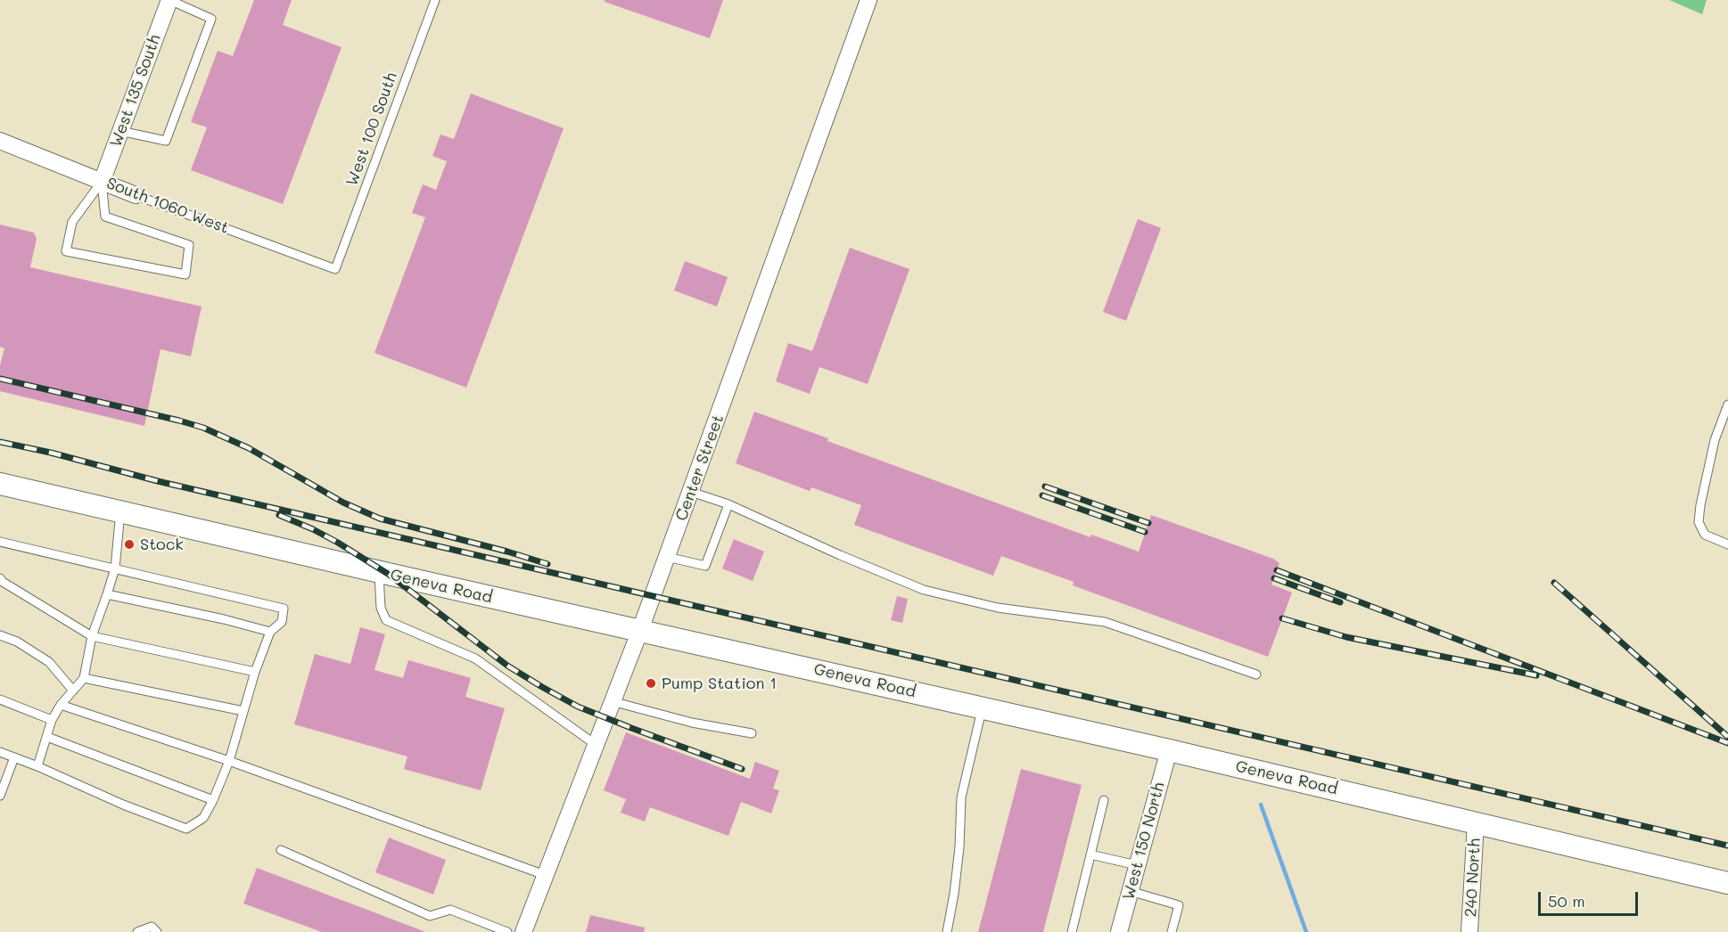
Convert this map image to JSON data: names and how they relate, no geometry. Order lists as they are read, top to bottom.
{
  "streets": {
    "main road": ["Geneva Road"],
    "street": [
      "West 135 South",
      "South 1060 West",
      "Center Street",
      "West 150 North",
      "240 North"
    ],
    "lane": ["West 100 South"]
  },
  "crossings": [
    ["West 135 South", "South 1060 West"],
    ["West 100 South", "South 1060 West"],
    ["Center Street", "Geneva Road"],
    ["Geneva Road", "West 150 North"],
    ["Geneva Road", "240 North"]
  ],
  "places": ["Stock", "Pump Station 1"],
  "scale_bar": "50 m"
}
